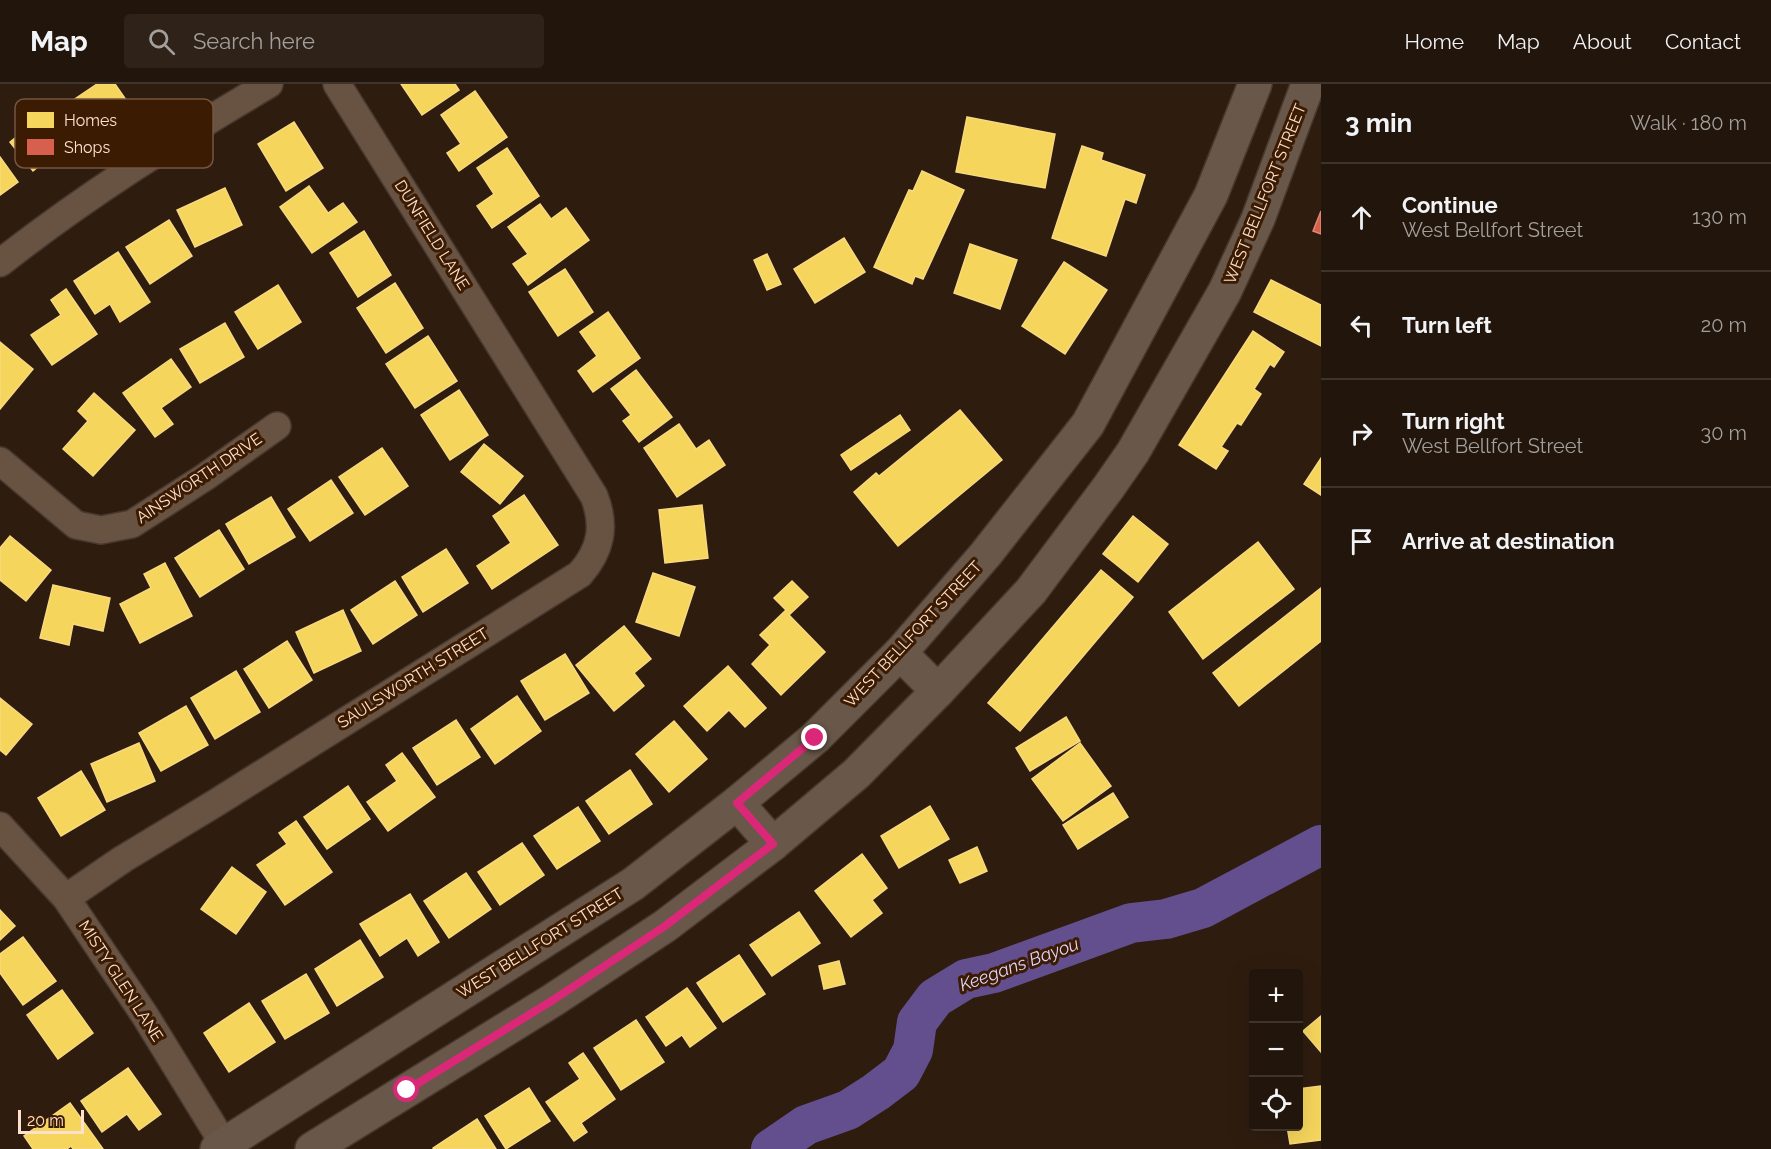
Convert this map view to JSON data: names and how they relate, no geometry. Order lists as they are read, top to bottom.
{
  "streets": {
    "main road": ["WEST BELLFORT STREET"],
    "street": [
      "DUNFIELD LANE",
      "AINSWORTH DRIVE",
      "SAULSWORTH STREET",
      "MISTY GLEN LANE"
    ]
  },
  "crossings": [
    ["WEST BELLFORT STREET", "MISTY GLEN LANE"],
    ["DUNFIELD LANE", "SAULSWORTH STREET"],
    ["SAULSWORTH STREET", "MISTY GLEN LANE"]
  ],
  "water": ["Keegans Bayou"],
  "legend": ["Homes", "Shops"],
  "scale_bar": "20 m",
  "page": {
    "header": "Map",
    "search": "Search here",
    "nav": [
      "Home",
      "Map",
      "About",
      "Contact"
    ],
    "heading": ["3 min", "Walk · 180 m"],
    "list": [
      ["Continue", "West Bellfort Street", "130 m"],
      ["Turn left", "20 m"],
      ["Turn right", "West Bellfort Street", "30 m"],
      "Arrive at destination"
    ],
    "map_buttons": ["+", "−"],
    "scale": "20 m"
  }
}
